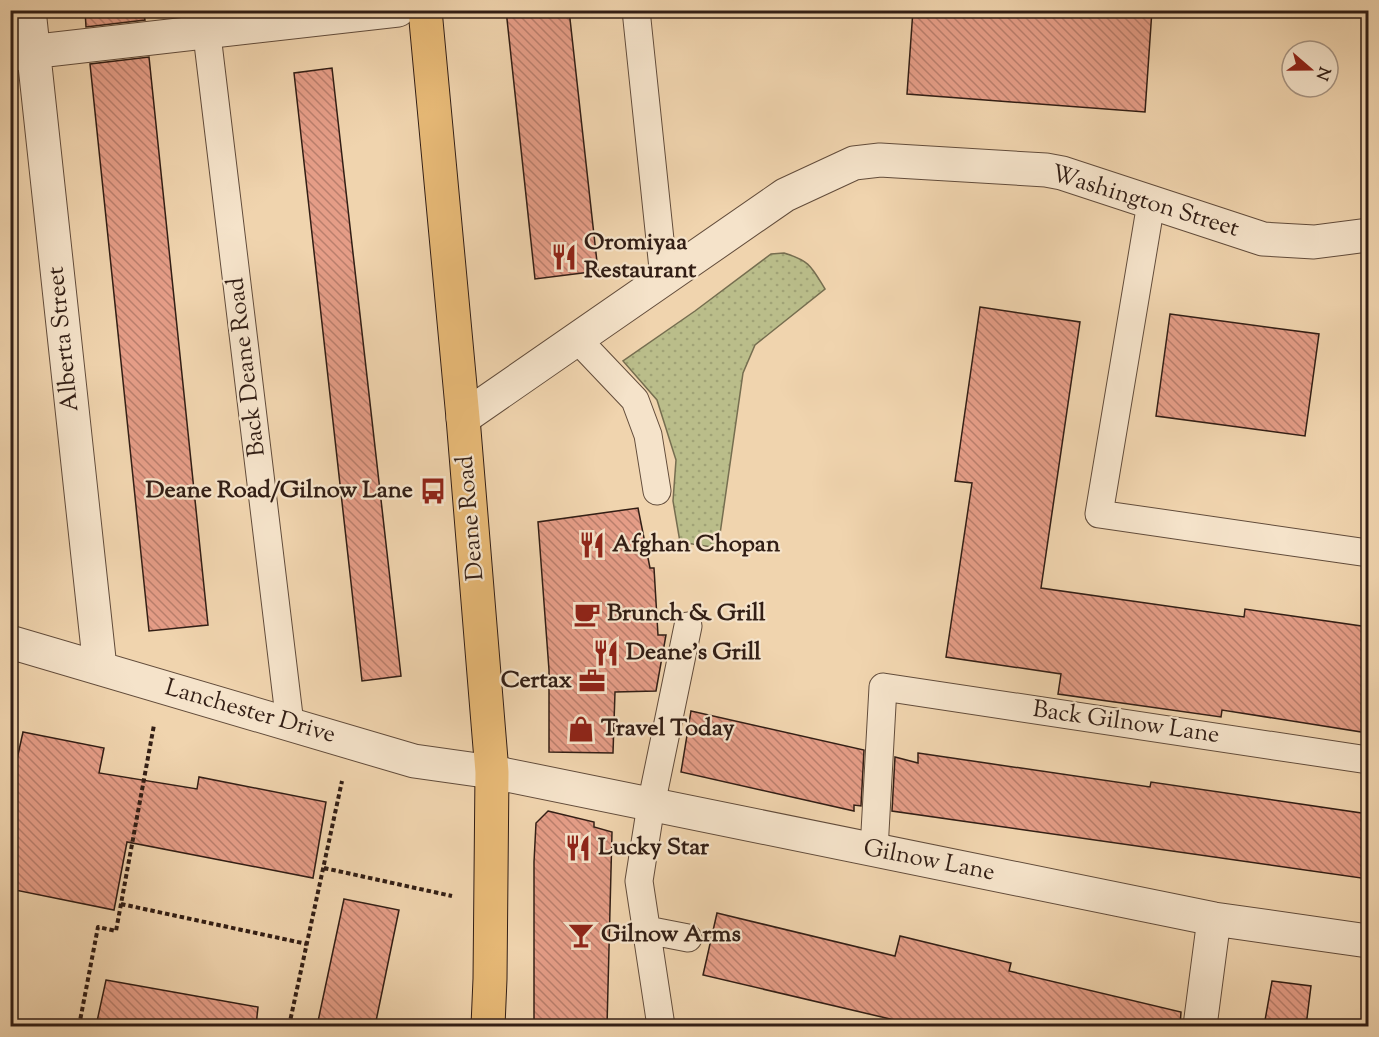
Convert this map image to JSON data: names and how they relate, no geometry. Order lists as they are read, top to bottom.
{
  "streets": {
    "main road": ["Deane Road"],
    "street": [
      "Washington Street",
      "Alberta Street",
      "Lanchester Drive",
      "Gilnow Lane"
    ],
    "lane": ["Back Deane Road", "Back Gilnow Lane"]
  },
  "crossings": [
    ["Washington Street", "Deane Road"],
    ["Alberta Street", "Lanchester Drive"],
    ["Back Deane Road", "Lanchester Drive"],
    ["Deane Road", "Lanchester Drive"],
    ["Deane Road", "Gilnow Lane"],
    ["Lanchester Drive", "Gilnow Lane"],
    ["Back Gilnow Lane", "Gilnow Lane"]
  ],
  "places": {
    "restaurant": [
      "Oromiyaa Restaurant",
      "Afghan Chopan",
      "Deane's Grill",
      "Lucky Star"
    ],
    "bus stop": ["Deane Road/Gilnow Lane"],
    "cafe": ["Brunch & Grill"],
    "office": ["Certax"],
    "shop": ["Travel Today"],
    "bar": ["Gilnow Arms"]
  },
  "north": "right"
}
